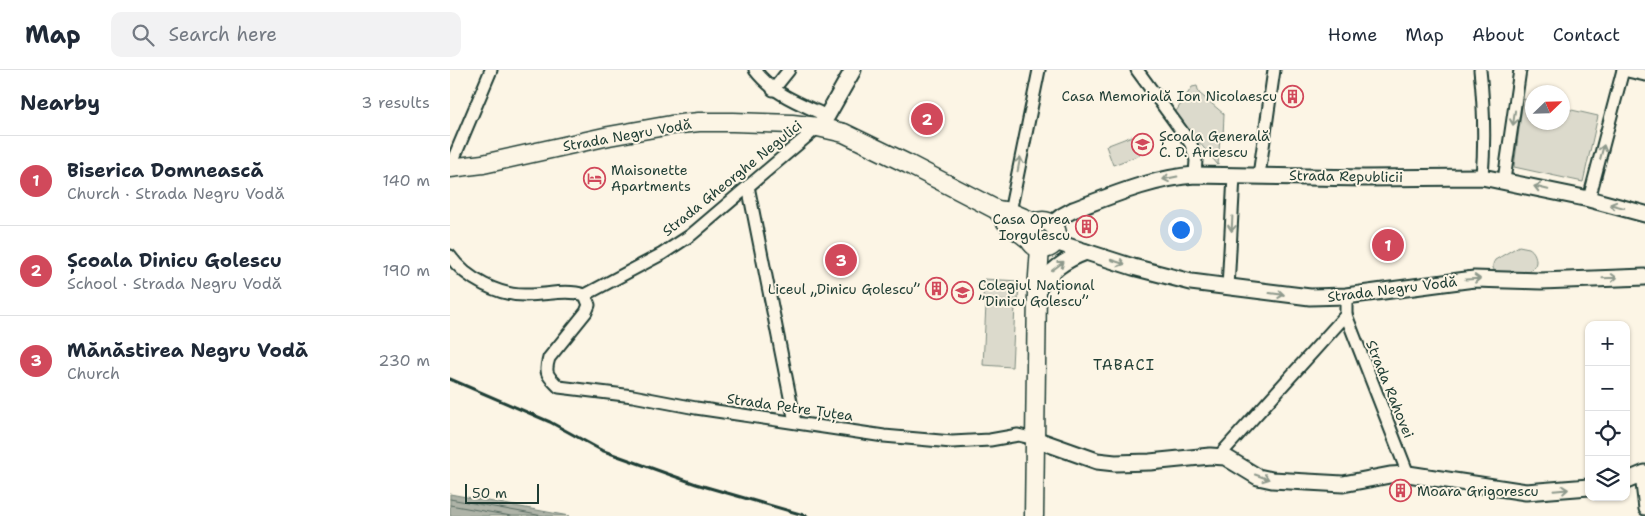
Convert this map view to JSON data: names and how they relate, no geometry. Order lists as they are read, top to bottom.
{
  "streets": {
    "main road": ["Strada Negru Vodă"],
    "street": [
      "Strada Republicii",
      "Strada Gheorghe Negulici",
      "Strada Rahovei",
      "Strada Petre Țuțea"
    ]
  },
  "crossings": [
    ["Strada Negru Vodă", "Strada Republicii"],
    ["Strada Negru Vodă", "Strada Gheorghe Negulici"],
    ["Strada Gheorghe Negulici", "Strada Petre Țuțea"]
  ],
  "one_way": ["Strada Negru Vodă", "Strada Republicii"],
  "districts": ["TABACI"],
  "places": {
    "building": [
      "Casa Memorială Ion Nicolaescu",
      "Casa Oprea Iorgulescu",
      "Liceul „Dinicu Golescu”",
      "Moara Grigorescu"
    ],
    "school or university": ["Școala Generală C. D. Aricescu", "Colegiul Național ”Dinicu Golescu”"],
    "hotel": ["Maisonette Apartments"]
  },
  "scale_bar": "50 m",
  "north": "top right",
  "page": {
    "header": "Map",
    "search": "Search here",
    "nav": [
      "Home",
      "Map",
      "About",
      "Contact"
    ],
    "heading": ["Nearby", "3 results"],
    "pins": ["2", "1", "3"],
    "list": [
      {
        "mark": "1",
        "name": "Biserica Domnească",
        "note": "Church · Strada Negru Vodă",
        "value": "140 m"
      },
      {
        "mark": "2",
        "name": "Școala Dinicu Golescu",
        "note": "School · Strada Negru Vodă",
        "value": "190 m"
      },
      {
        "mark": "3",
        "name": "Mănăstirea Negru Vodă",
        "note": "Church",
        "value": "230 m"
      }
    ],
    "map_buttons": ["+", "−"],
    "scale": "50 m"
  }
}
